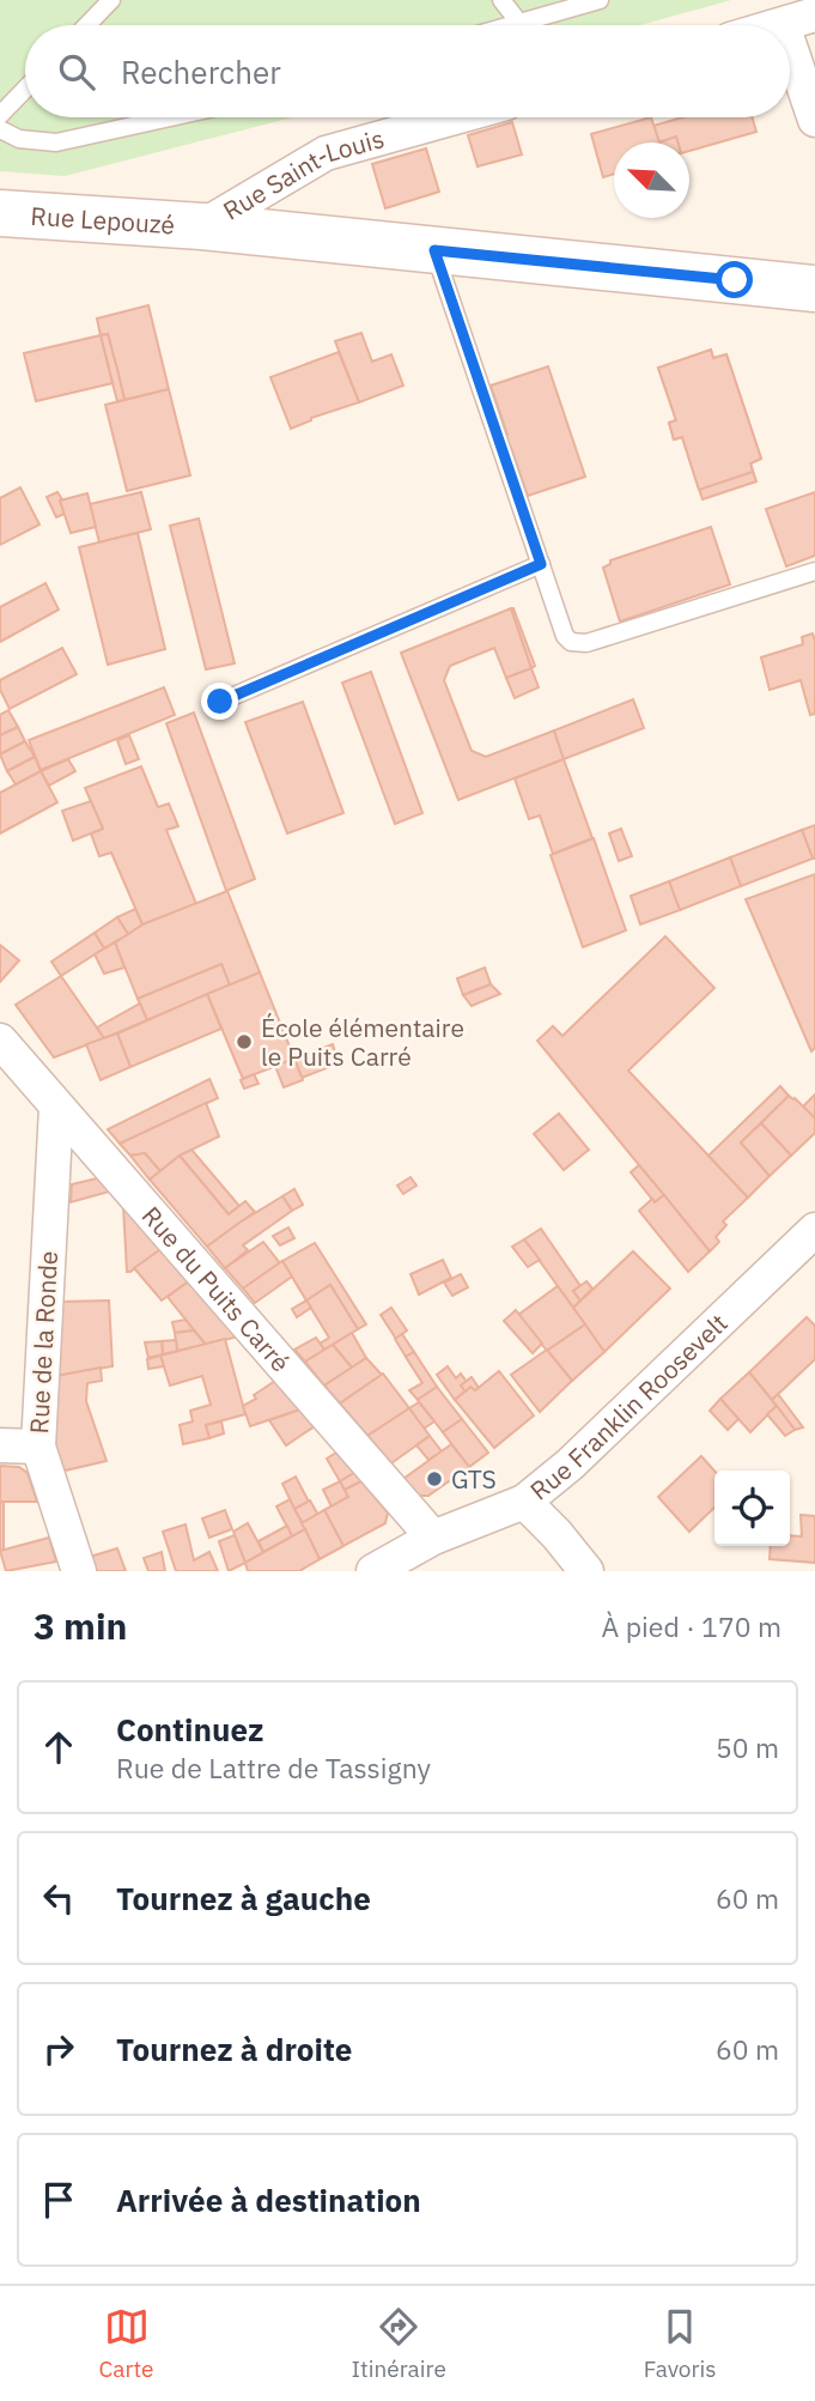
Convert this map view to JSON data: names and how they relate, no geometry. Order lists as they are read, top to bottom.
{
  "streets": {
    "main road": ["Rue Lepouzé"],
    "street": [
      "Rue Saint-Louis",
      "Rue du Puits Carré",
      "Rue de la Ronde",
      "Rue Franklin Roosevelt"
    ]
  },
  "crossings": [
    ["Rue Saint-Louis", "Rue Lepouzé"],
    ["Rue du Puits Carré", "Rue de la Ronde"],
    ["Rue du Puits Carré", "Rue Franklin Roosevelt"]
  ],
  "places": ["École élémentaire le Puits Carré", "GTS"],
  "north": "top left",
  "page": {
    "search": "Rechercher",
    "heading": ["3 min", "À pied · 170 m"],
    "list": [
      ["Continuez", "Rue de Lattre de Tassigny", "50 m"],
      ["Tournez à gauche", "60 m"],
      ["Tournez à droite", "60 m"],
      "Arrivée à destination"
    ],
    "nav": ["Carte", "Itinéraire", "Favoris"]
  }
}
